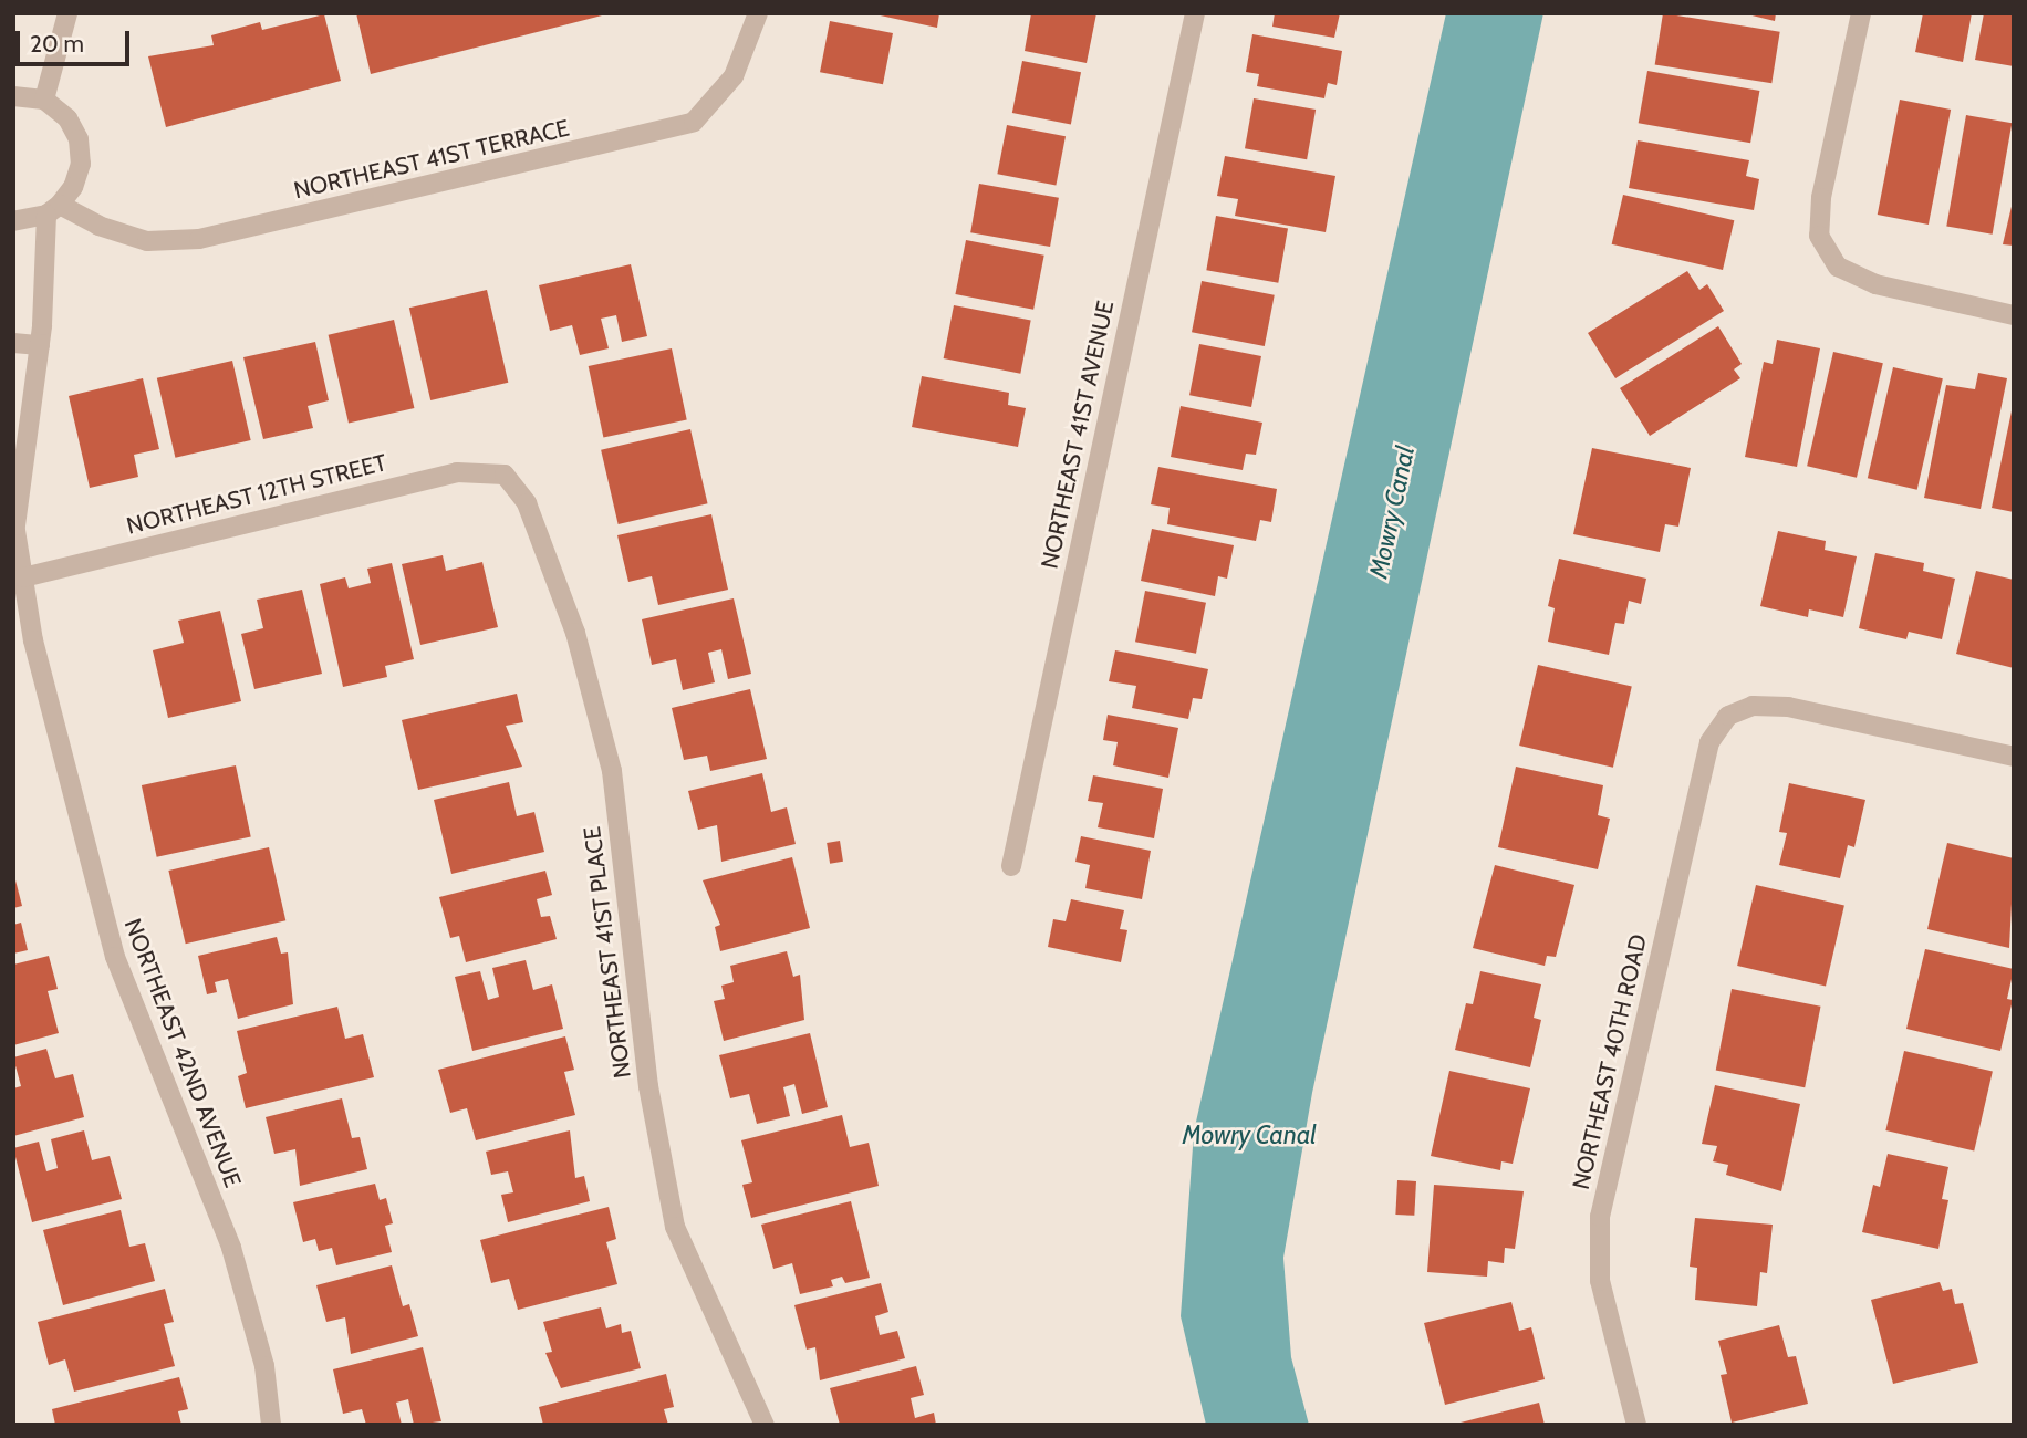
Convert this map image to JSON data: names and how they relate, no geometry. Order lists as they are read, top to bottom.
{
  "streets": {
    "street": [
      "NORTHEAST 41ST TERRACE",
      "NORTHEAST 41ST AVENUE",
      "NORTHEAST 12TH STREET",
      "NORTHEAST 41ST PLACE",
      "NORTHEAST 42ND AVENUE",
      "NORTHEAST 40TH ROAD"
    ]
  },
  "crossings": [
    ["NORTHEAST 41ST TERRACE", "NORTHEAST 42ND AVENUE"],
    ["NORTHEAST 12TH STREET", "NORTHEAST 41ST PLACE"],
    ["NORTHEAST 12TH STREET", "NORTHEAST 42ND AVENUE"]
  ],
  "water": ["Mowry Canal"],
  "scale_bar": "20 m"
}
